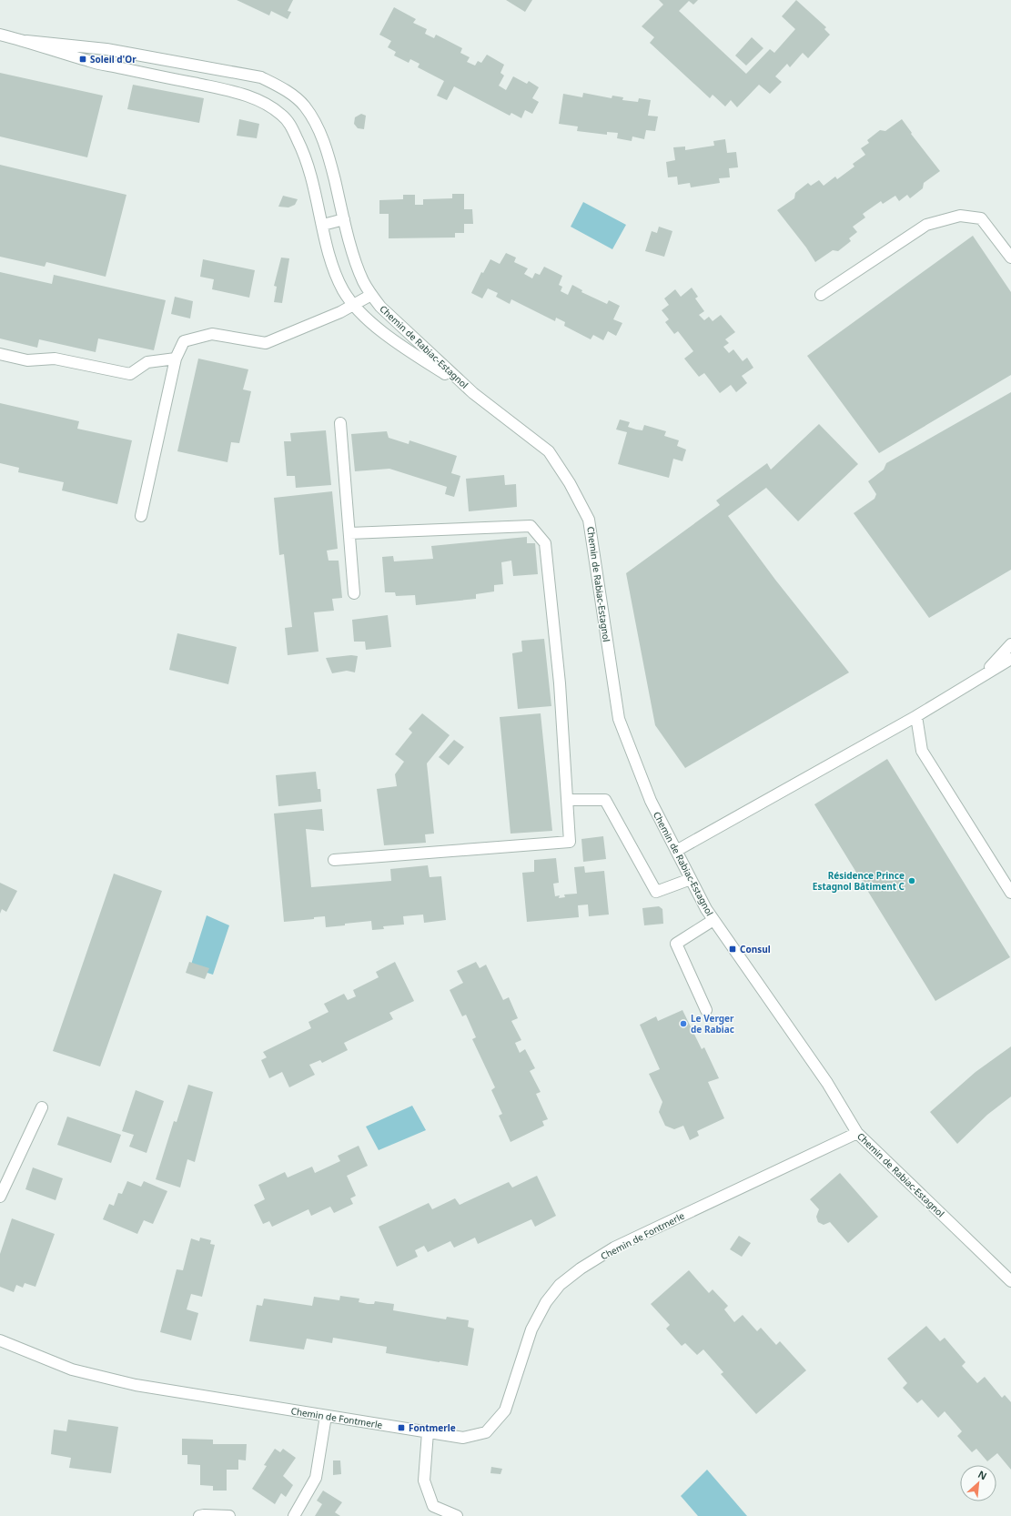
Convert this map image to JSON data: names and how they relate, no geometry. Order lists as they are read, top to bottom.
{
  "streets": {
    "street": ["Chemin de Rabiac-Estagnol", "Chemin de Fontmerle"]
  },
  "crossings": [
    ["Chemin de Rabiac-Estagnol", "Chemin de Fontmerle"]
  ],
  "places": {
    "transit": ["Soleil d'Or", "Consul", "Fontmerle"],
    "other": ["Résidence Prince Estagnol Bâtiment C", "Le Verger de Rabiac"]
  },
  "north": "top right"
}
